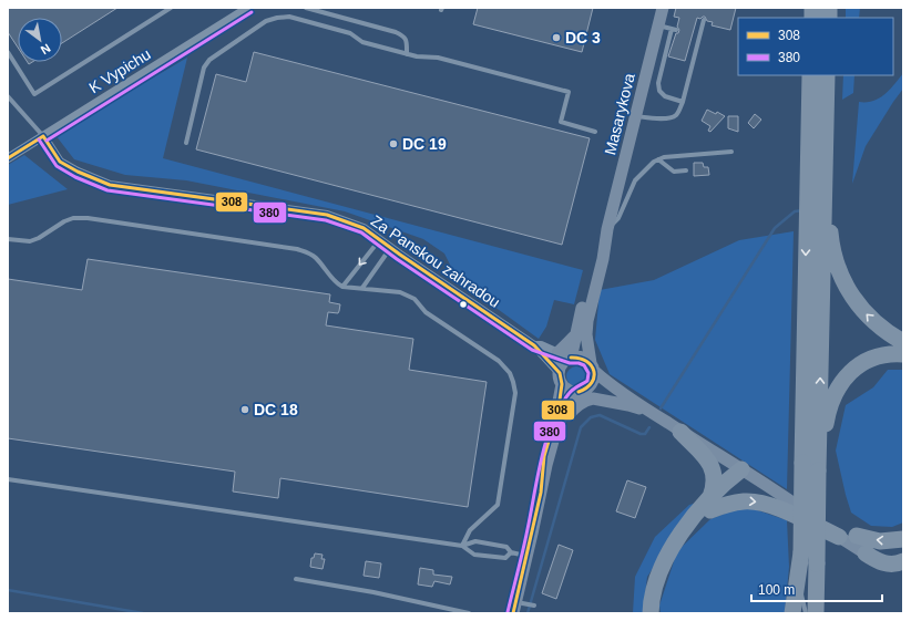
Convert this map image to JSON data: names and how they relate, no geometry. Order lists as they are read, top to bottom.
{
  "streets": {
    "main road": ["Masarykova"],
    "street": ["K Vypichu", "Za Panskou zahradou"]
  },
  "crossings": [
    ["K Vypichu", "Za Panskou zahradou"],
    ["Masarykova", "Za Panskou zahradou"]
  ],
  "places": ["DC 3", "DC 19", "DC 18"],
  "lines": ["transit line 380", "transit line 308"],
  "legend": ["308", "380"],
  "scale_bar": "100 m",
  "north": "bottom right"
}
